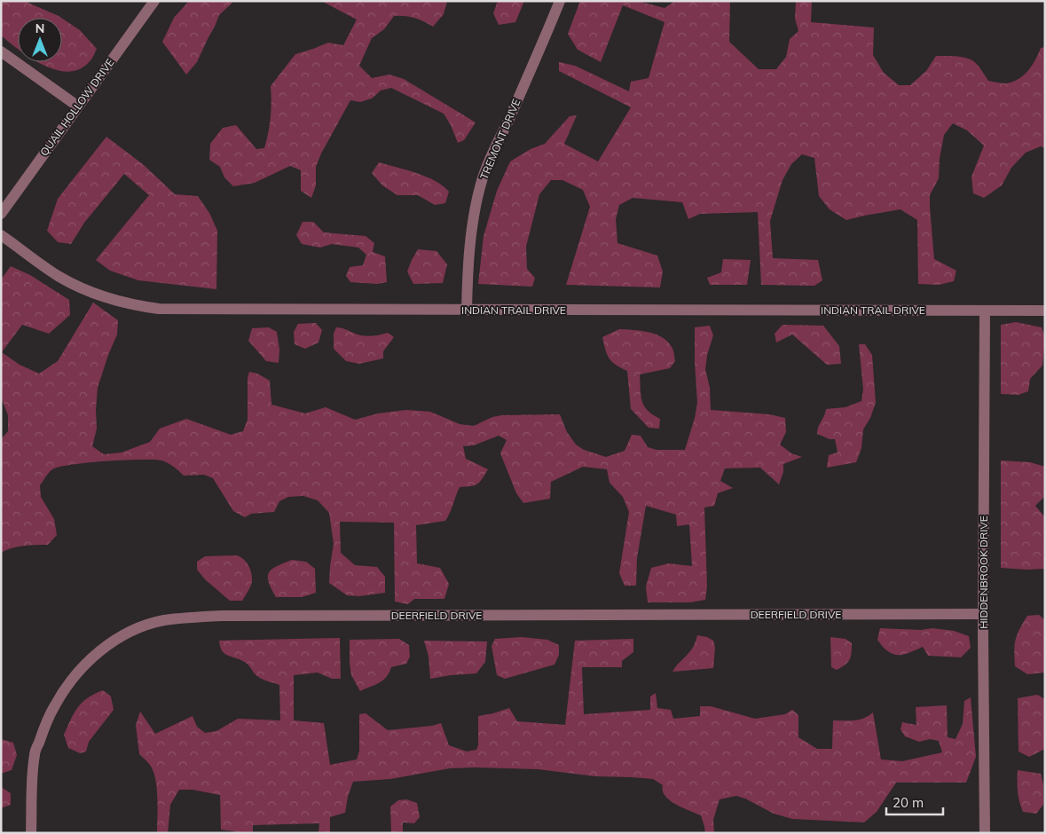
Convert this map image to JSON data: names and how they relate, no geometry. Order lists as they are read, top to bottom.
{
  "streets": {
    "street": [
      "QUAIL HOLLOW DRIVE",
      "TREMONT DRIVE",
      "INDIAN TRAIL DRIVE",
      "HIDDENBROOK DRIVE",
      "DEERFIELD DRIVE"
    ]
  },
  "crossings": [
    ["TREMONT DRIVE", "INDIAN TRAIL DRIVE"],
    ["INDIAN TRAIL DRIVE", "HIDDENBROOK DRIVE"],
    ["HIDDENBROOK DRIVE", "DEERFIELD DRIVE"]
  ],
  "scale_bar": "20 m",
  "north": "top"
}
